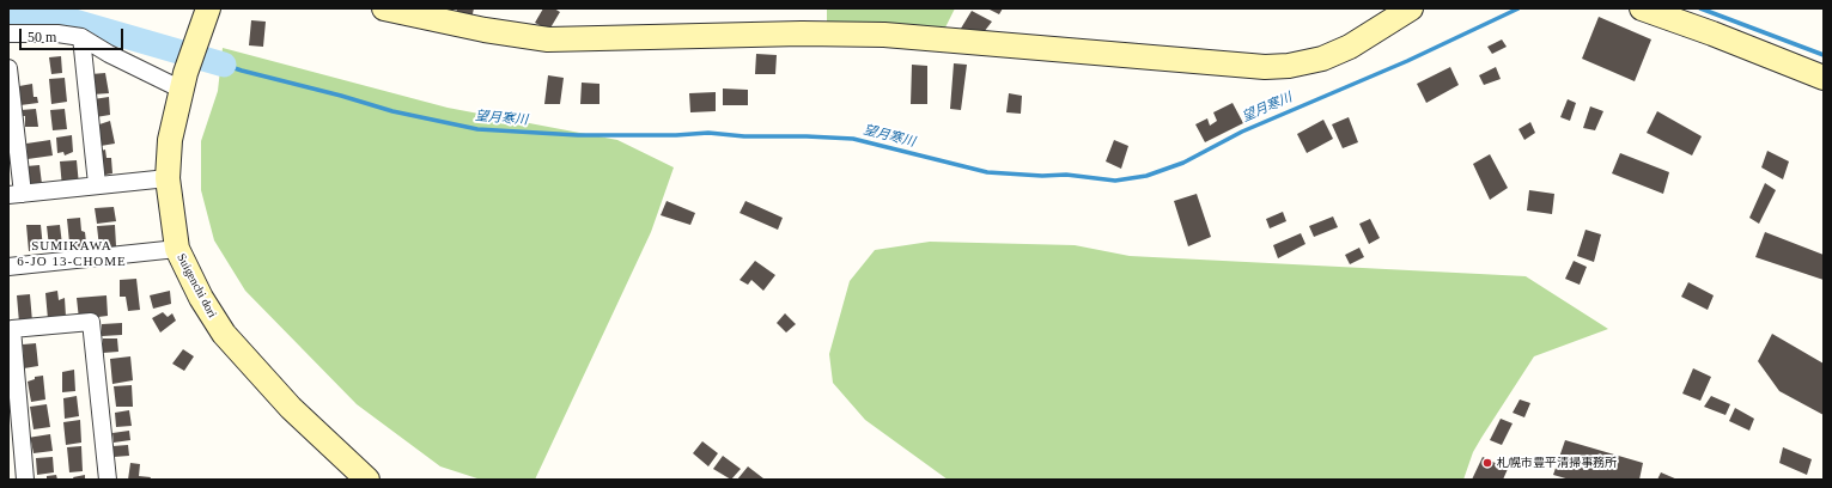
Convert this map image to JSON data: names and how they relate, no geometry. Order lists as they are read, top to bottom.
{
  "streets": {
    "street": ["Suigenchi dori"]
  },
  "districts": ["SUMIKAWA 6-JO 13-CHOME"],
  "water": ["望月寒川"],
  "places": ["札幌市豊平清掃事務所"],
  "scale_bar": "50 m"
}
